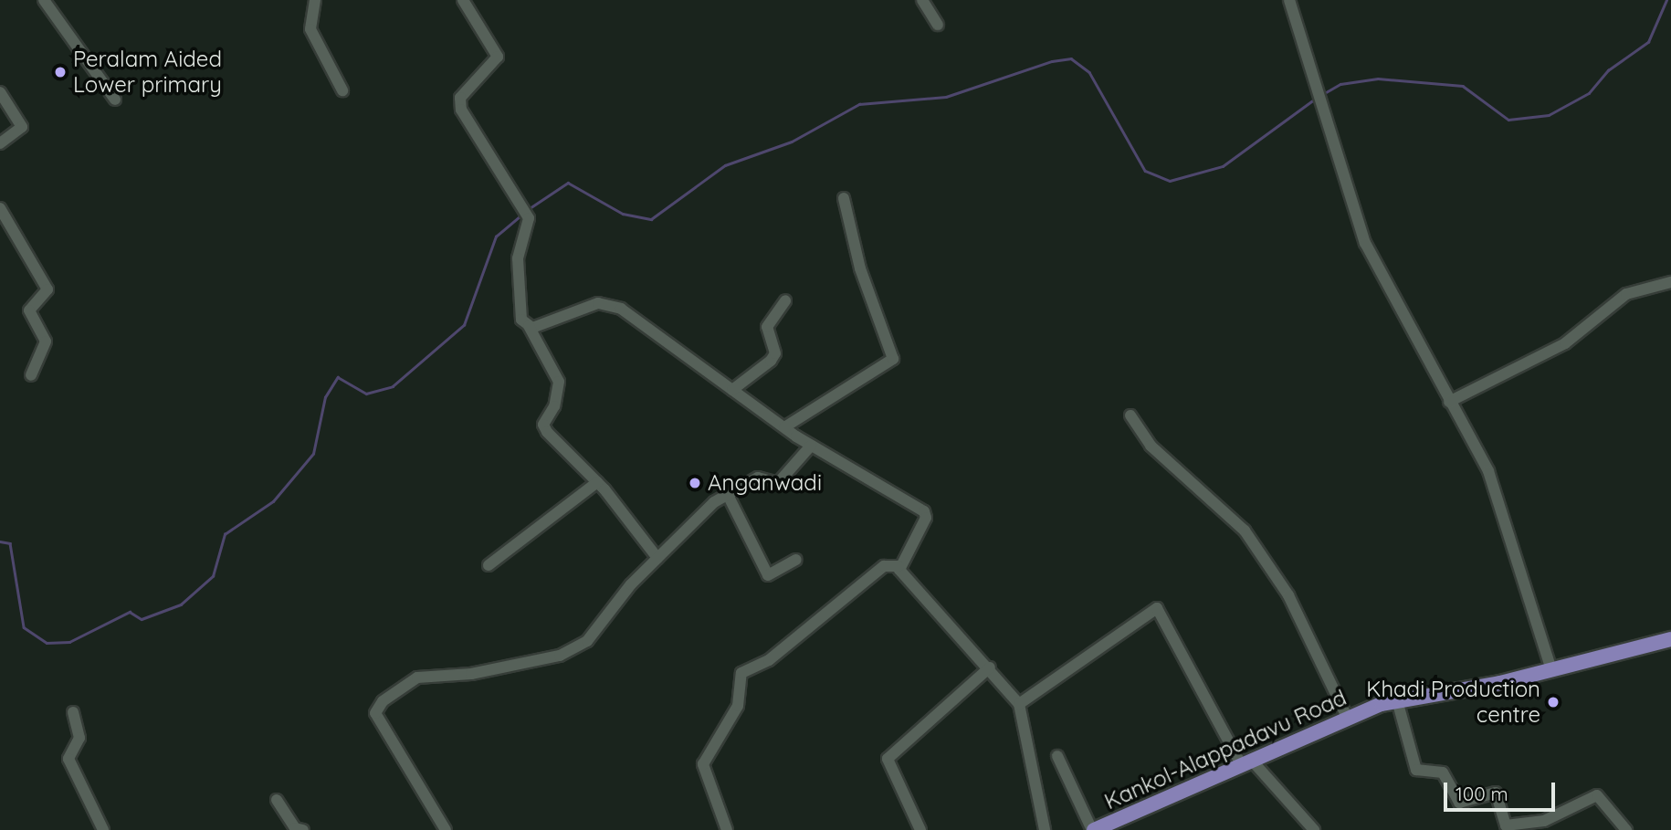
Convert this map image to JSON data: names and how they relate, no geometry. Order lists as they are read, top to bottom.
{
  "streets": {
    "main road": ["Kankol-Alappadavu Road"]
  },
  "places": ["Peralam Aided Lower primary", "Anganwadi", "Khadi Production centre"],
  "scale_bar": "100 m"
}
